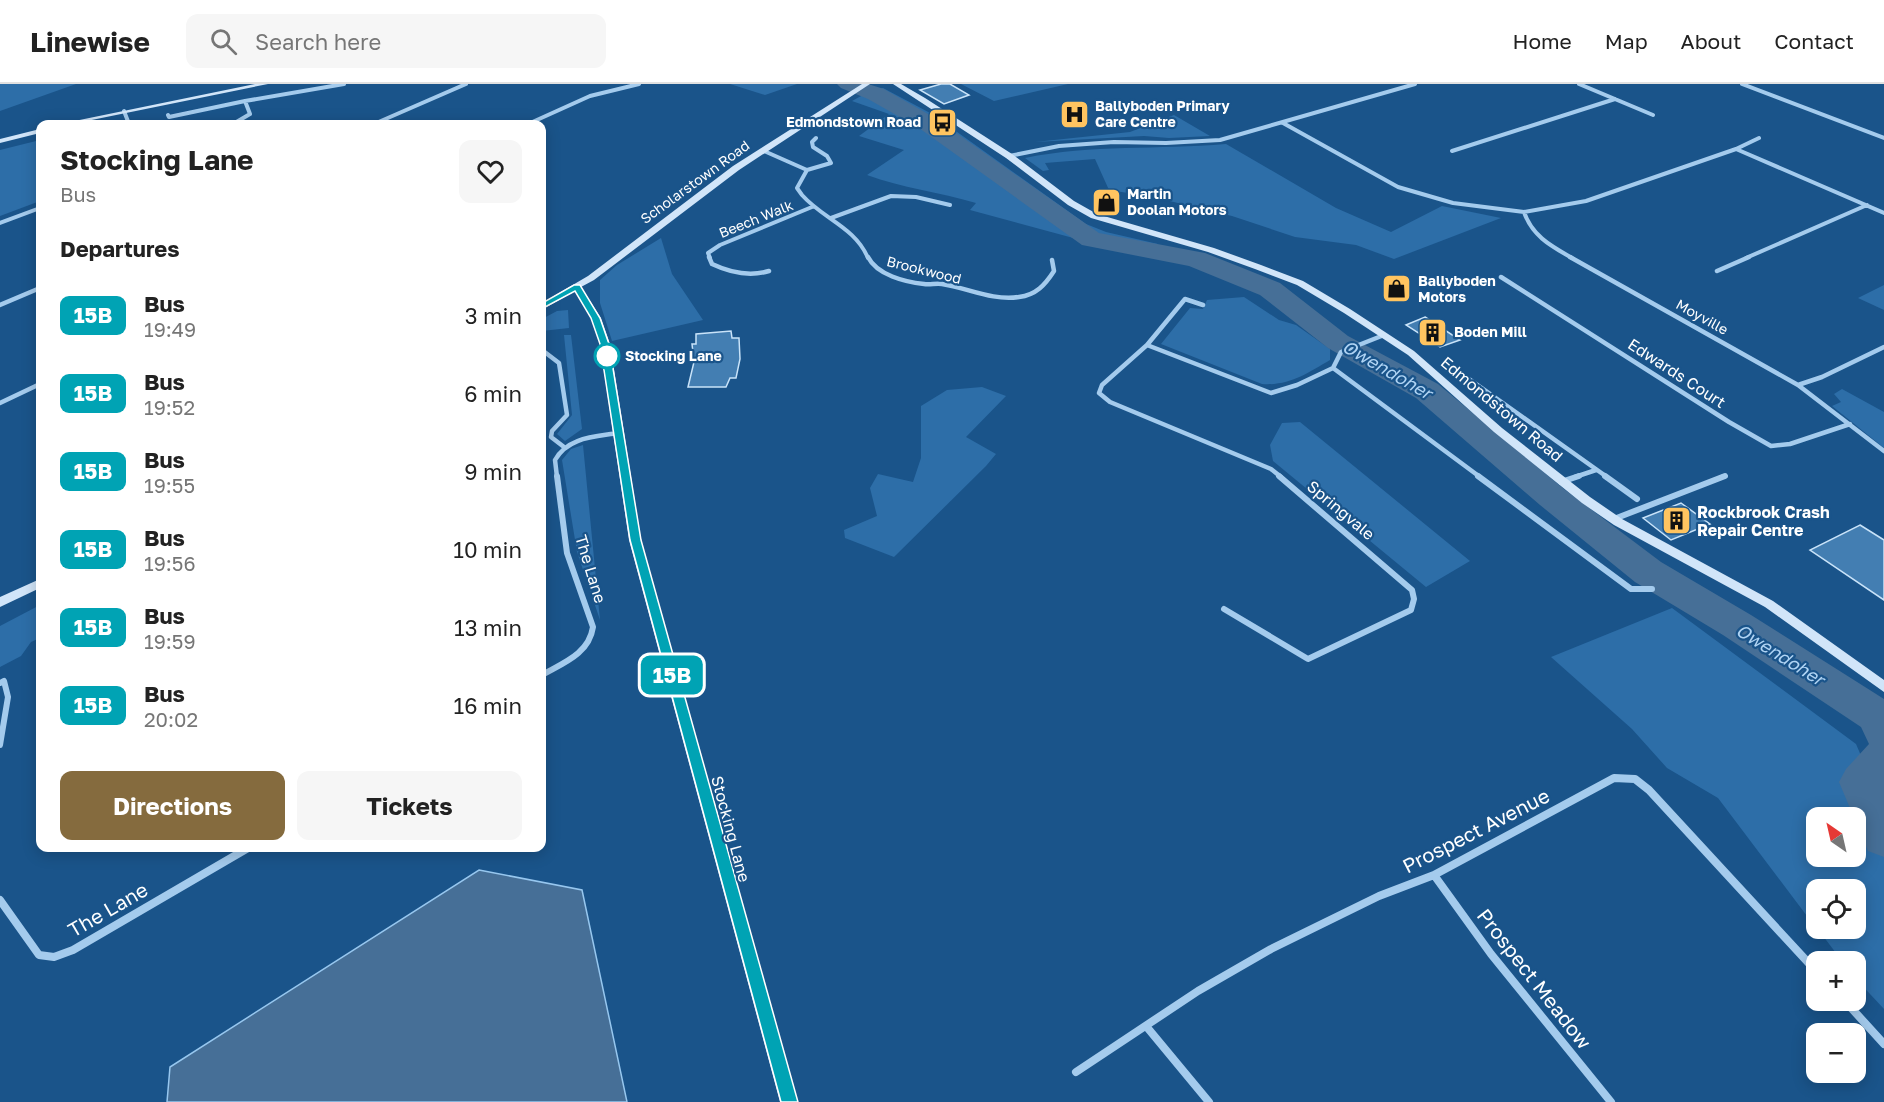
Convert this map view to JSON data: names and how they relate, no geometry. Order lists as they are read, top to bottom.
{
  "streets": {
    "main road": ["Scholarstown Road", "Edmondstown Road", "Stocking Lane"],
    "street": [
      "Beech Walk",
      "Brookwood",
      "Moyville",
      "Edwards Court",
      "Springvale",
      "The Lane",
      "Prospect Avenue",
      "Prospect Meadow"
    ]
  },
  "crossings": [
    ["Scholarstown Road", "Stocking Lane"],
    ["Beech Walk", "Brookwood"],
    ["Moyville", "Edwards Court"],
    ["Prospect Avenue", "Prospect Meadow"]
  ],
  "water": ["Owendoher"],
  "places": {
    "hospital": ["Ballyboden Primary Care Centre"],
    "bus stop": ["Edmondstown Road"],
    "shop": ["Martin Doolan Motors", "Ballyboden Motors"],
    "building": ["Boden Mill", "Rockbrook Crash Repair Centre"],
    "other": ["Stocking Lane"]
  },
  "lines": ["bus line 15B"],
  "north": "top left",
  "page": {
    "header": "Linewise",
    "search": "Search here",
    "nav": [
      "Home",
      "Map",
      "About",
      "Contact"
    ],
    "on_map": "15B",
    "heading": [
      ["Stocking Lane", "Bus"],
      "Departures"
    ],
    "list": [
      {
        "mark": "15B",
        "name": "Bus",
        "note": "19:49",
        "value": "3 min"
      },
      {
        "mark": "15B",
        "name": "Bus",
        "note": "19:52",
        "value": "6 min"
      },
      {
        "mark": "15B",
        "name": "Bus",
        "note": "19:55",
        "value": "9 min"
      },
      {
        "mark": "15B",
        "name": "Bus",
        "note": "19:56",
        "value": "10 min"
      },
      {
        "mark": "15B",
        "name": "Bus",
        "note": "19:59",
        "value": "13 min"
      },
      {
        "mark": "15B",
        "name": "Bus",
        "note": "20:02",
        "value": "16 min"
      }
    ],
    "buttons": ["Directions", "Tickets"],
    "map_buttons": ["+", "−"]
  }
}
